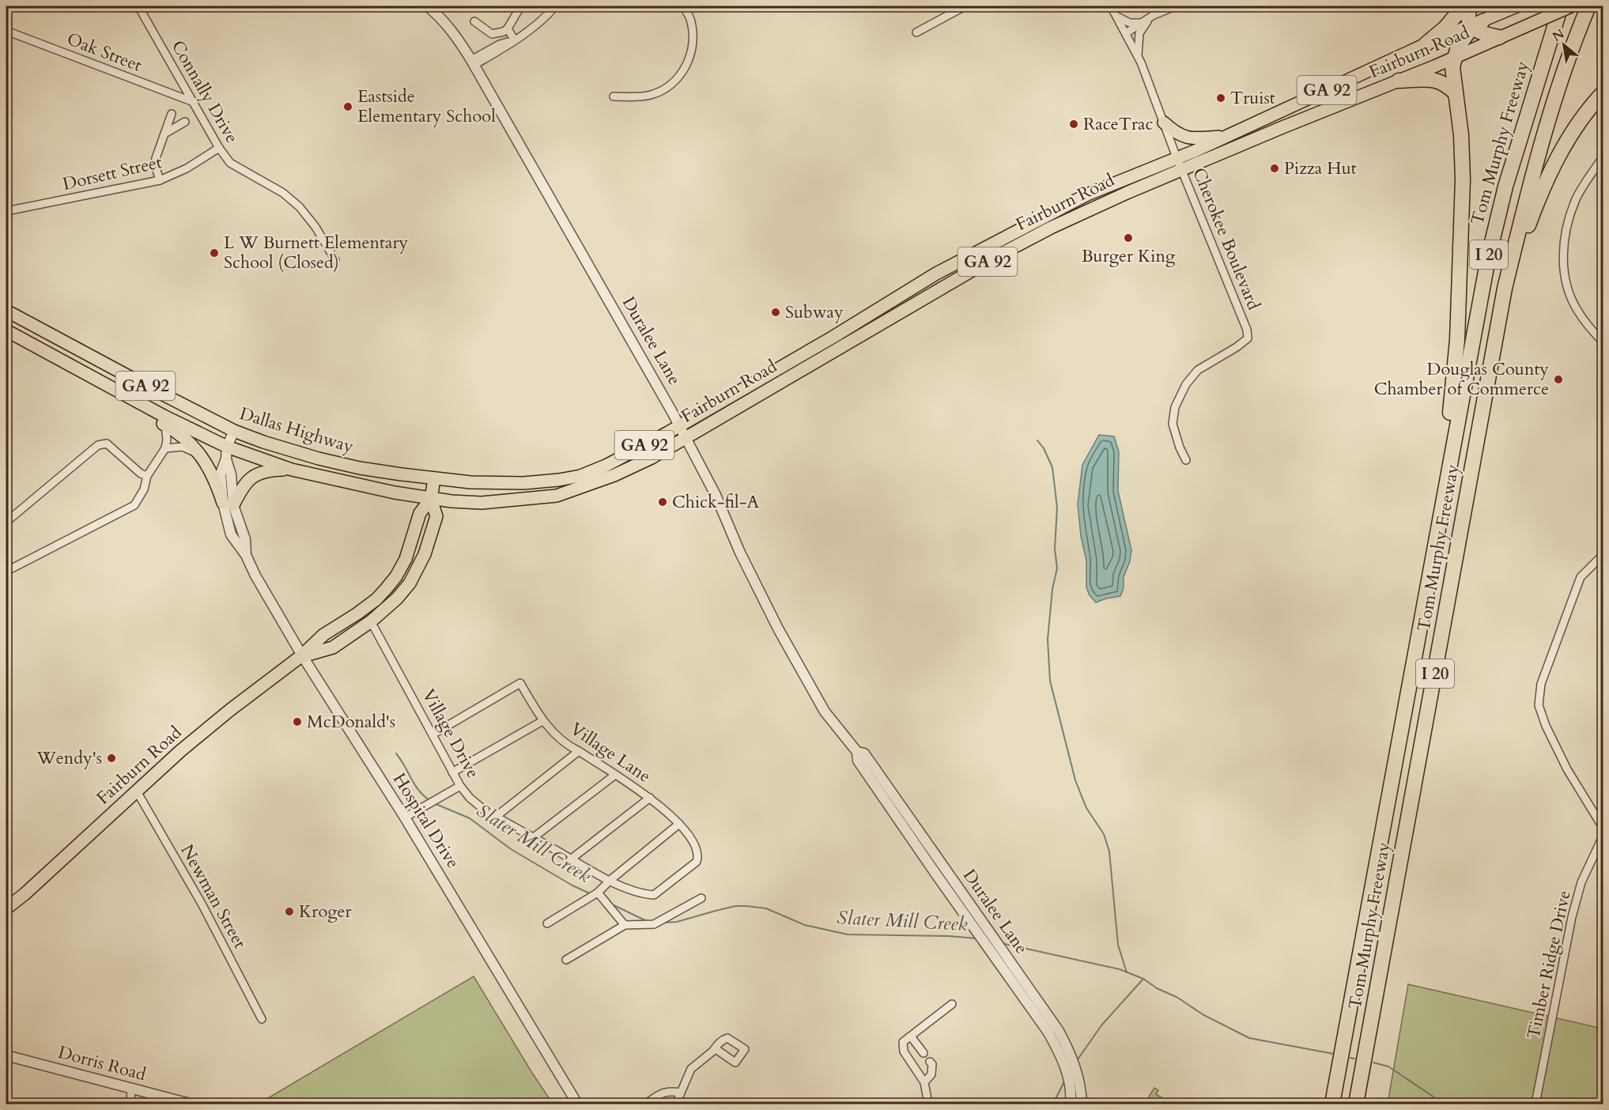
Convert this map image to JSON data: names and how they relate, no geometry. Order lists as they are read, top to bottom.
{
  "streets": {
    "highway": ["Tom Murphy Freeway", "I 20"],
    "main road": ["Fairburn Road", "GA 92", "Dallas Highway"],
    "street": [
      "Oak Street",
      "Connally Drive",
      "Dorsett Street",
      "Cherokee Boulevard",
      "Duralee Lane",
      "Village Drive",
      "Village Lane",
      "Hospital Drive",
      "Newman Street",
      "Timber Ridge Drive",
      "Dorris Road"
    ]
  },
  "crossings": [
    ["Oak Street", "Connally Drive"],
    ["Fairburn Road", "Cherokee Boulevard"],
    ["Fairburn Road", "Duralee Lane"],
    ["Fairburn Road", "Dallas Highway"],
    ["Fairburn Road", "Village Drive"],
    ["Fairburn Road", "Hospital Drive"],
    ["Fairburn Road", "Newman Street"],
    ["Connally Drive", "Dorsett Street"],
    ["Dallas Highway", "Hospital Drive"],
    ["Village Drive", "Village Lane"]
  ],
  "water": ["Slater Mill Creek"],
  "places": [
    "Truist",
    "Eastside Elementary School",
    "RaceTrac",
    "Pizza Hut",
    "Burger King",
    "L W Burnett Elementary School (Closed)",
    "Subway",
    "Douglas County Chamber of Commerce",
    "Chick-fil-A",
    "McDonald's",
    "Wendy's",
    "Kroger"
  ],
  "north": "top left"
}
